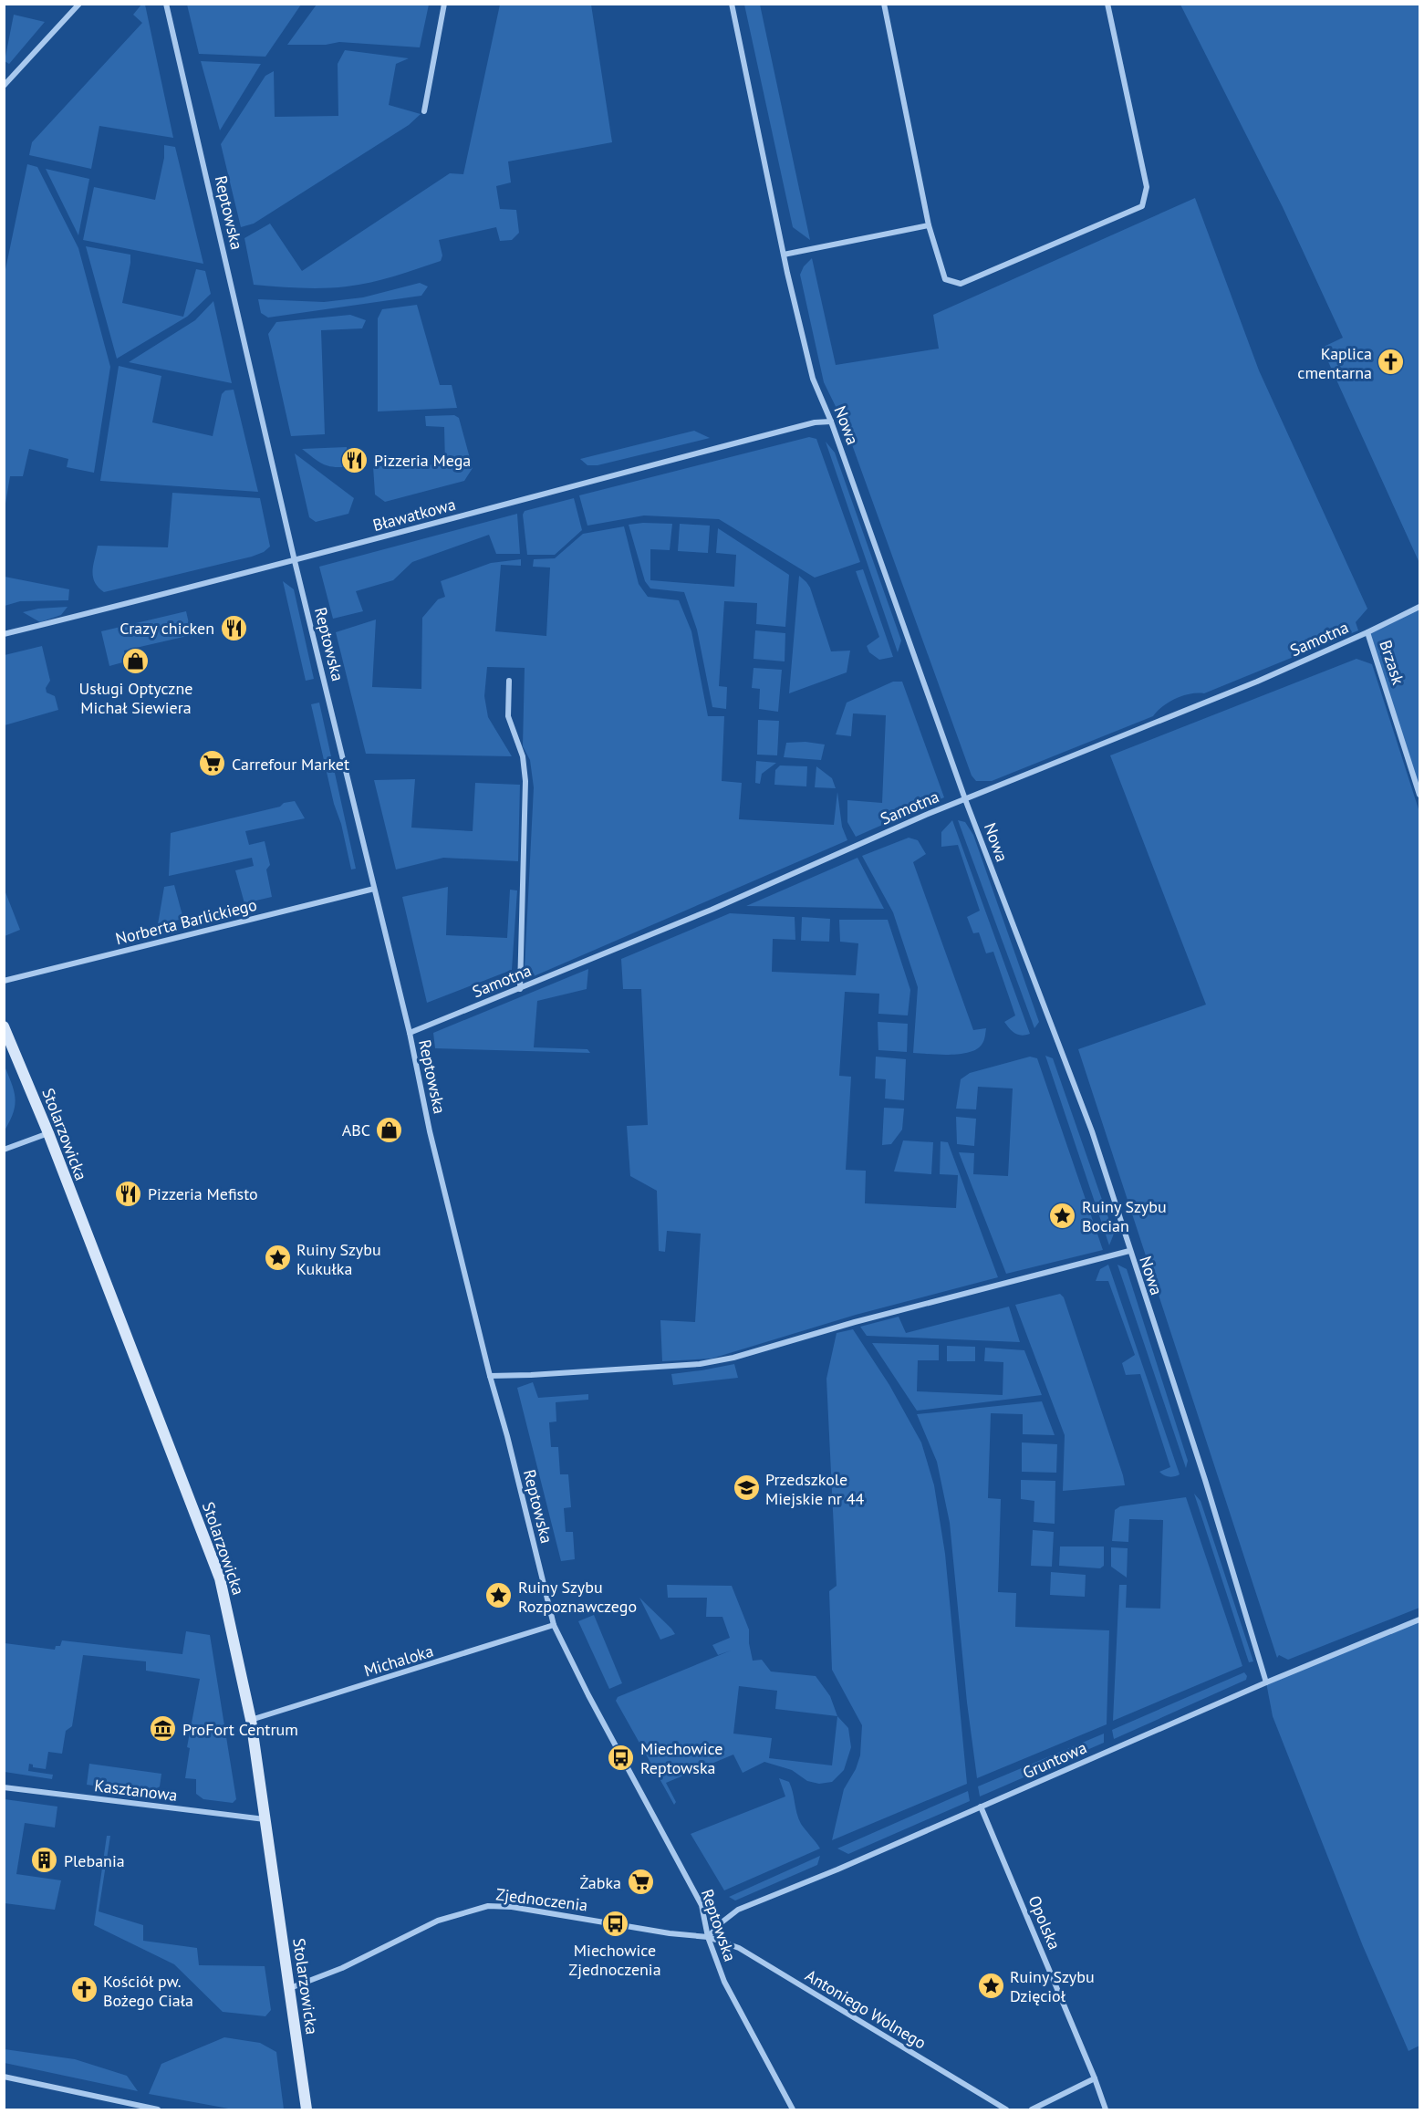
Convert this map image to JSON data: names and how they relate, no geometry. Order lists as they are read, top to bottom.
{
  "streets": {
    "street": [
      "Reptowska",
      "Nowa",
      "Bławatkowa",
      "Samotna",
      "Brzask",
      "Norberta Barlickiego",
      "Stolarzowicka",
      "Michaloka",
      "Gruntowa",
      "Kasztanowa",
      "Zjednoczenia",
      "Opolska",
      "Antoniego Wolnego"
    ]
  },
  "crossings": [
    ["Reptowska", "Bławatkowa"],
    ["Reptowska", "Samotna"],
    ["Reptowska", "Norberta Barlickiego"],
    ["Reptowska", "Michaloka"],
    ["Reptowska", "Gruntowa"],
    ["Reptowska", "Zjednoczenia"],
    ["Reptowska", "Antoniego Wolnego"],
    ["Nowa", "Bławatkowa"],
    ["Nowa", "Samotna"],
    ["Nowa", "Gruntowa"],
    ["Samotna", "Brzask"],
    ["Stolarzowicka", "Michaloka"],
    ["Stolarzowicka", "Kasztanowa"],
    ["Stolarzowicka", "Zjednoczenia"],
    ["Gruntowa", "Zjednoczenia"],
    ["Gruntowa", "Opolska"],
    ["Gruntowa", "Antoniego Wolnego"],
    ["Zjednoczenia", "Antoniego Wolnego"]
  ],
  "places": {
    "church": ["Kaplica cmentarna", "Kościół pw. Bożego Ciała"],
    "restaurant": ["Pizzeria Mega", "Crazy chicken", "Pizzeria Mefisto"],
    "shop": ["Usługi Optyczne Michał Siewiera", "ABC"],
    "supermarket": ["Carrefour Market", "Żabka"],
    "place": [
      "Ruiny Szybu Bocian",
      "Ruiny Szybu Kukułka",
      "Ruiny Szybu Rozpoznawczego",
      "Ruiny Szybu Dzięcioł"
    ],
    "school or university": ["Przedszkole Miejskie nr 44"],
    "museum": ["ProFort Centrum"],
    "bus stop": ["Miechowice Reptowska", "Miechowice Zjednoczenia"],
    "building": ["Plebania"]
  }
}
